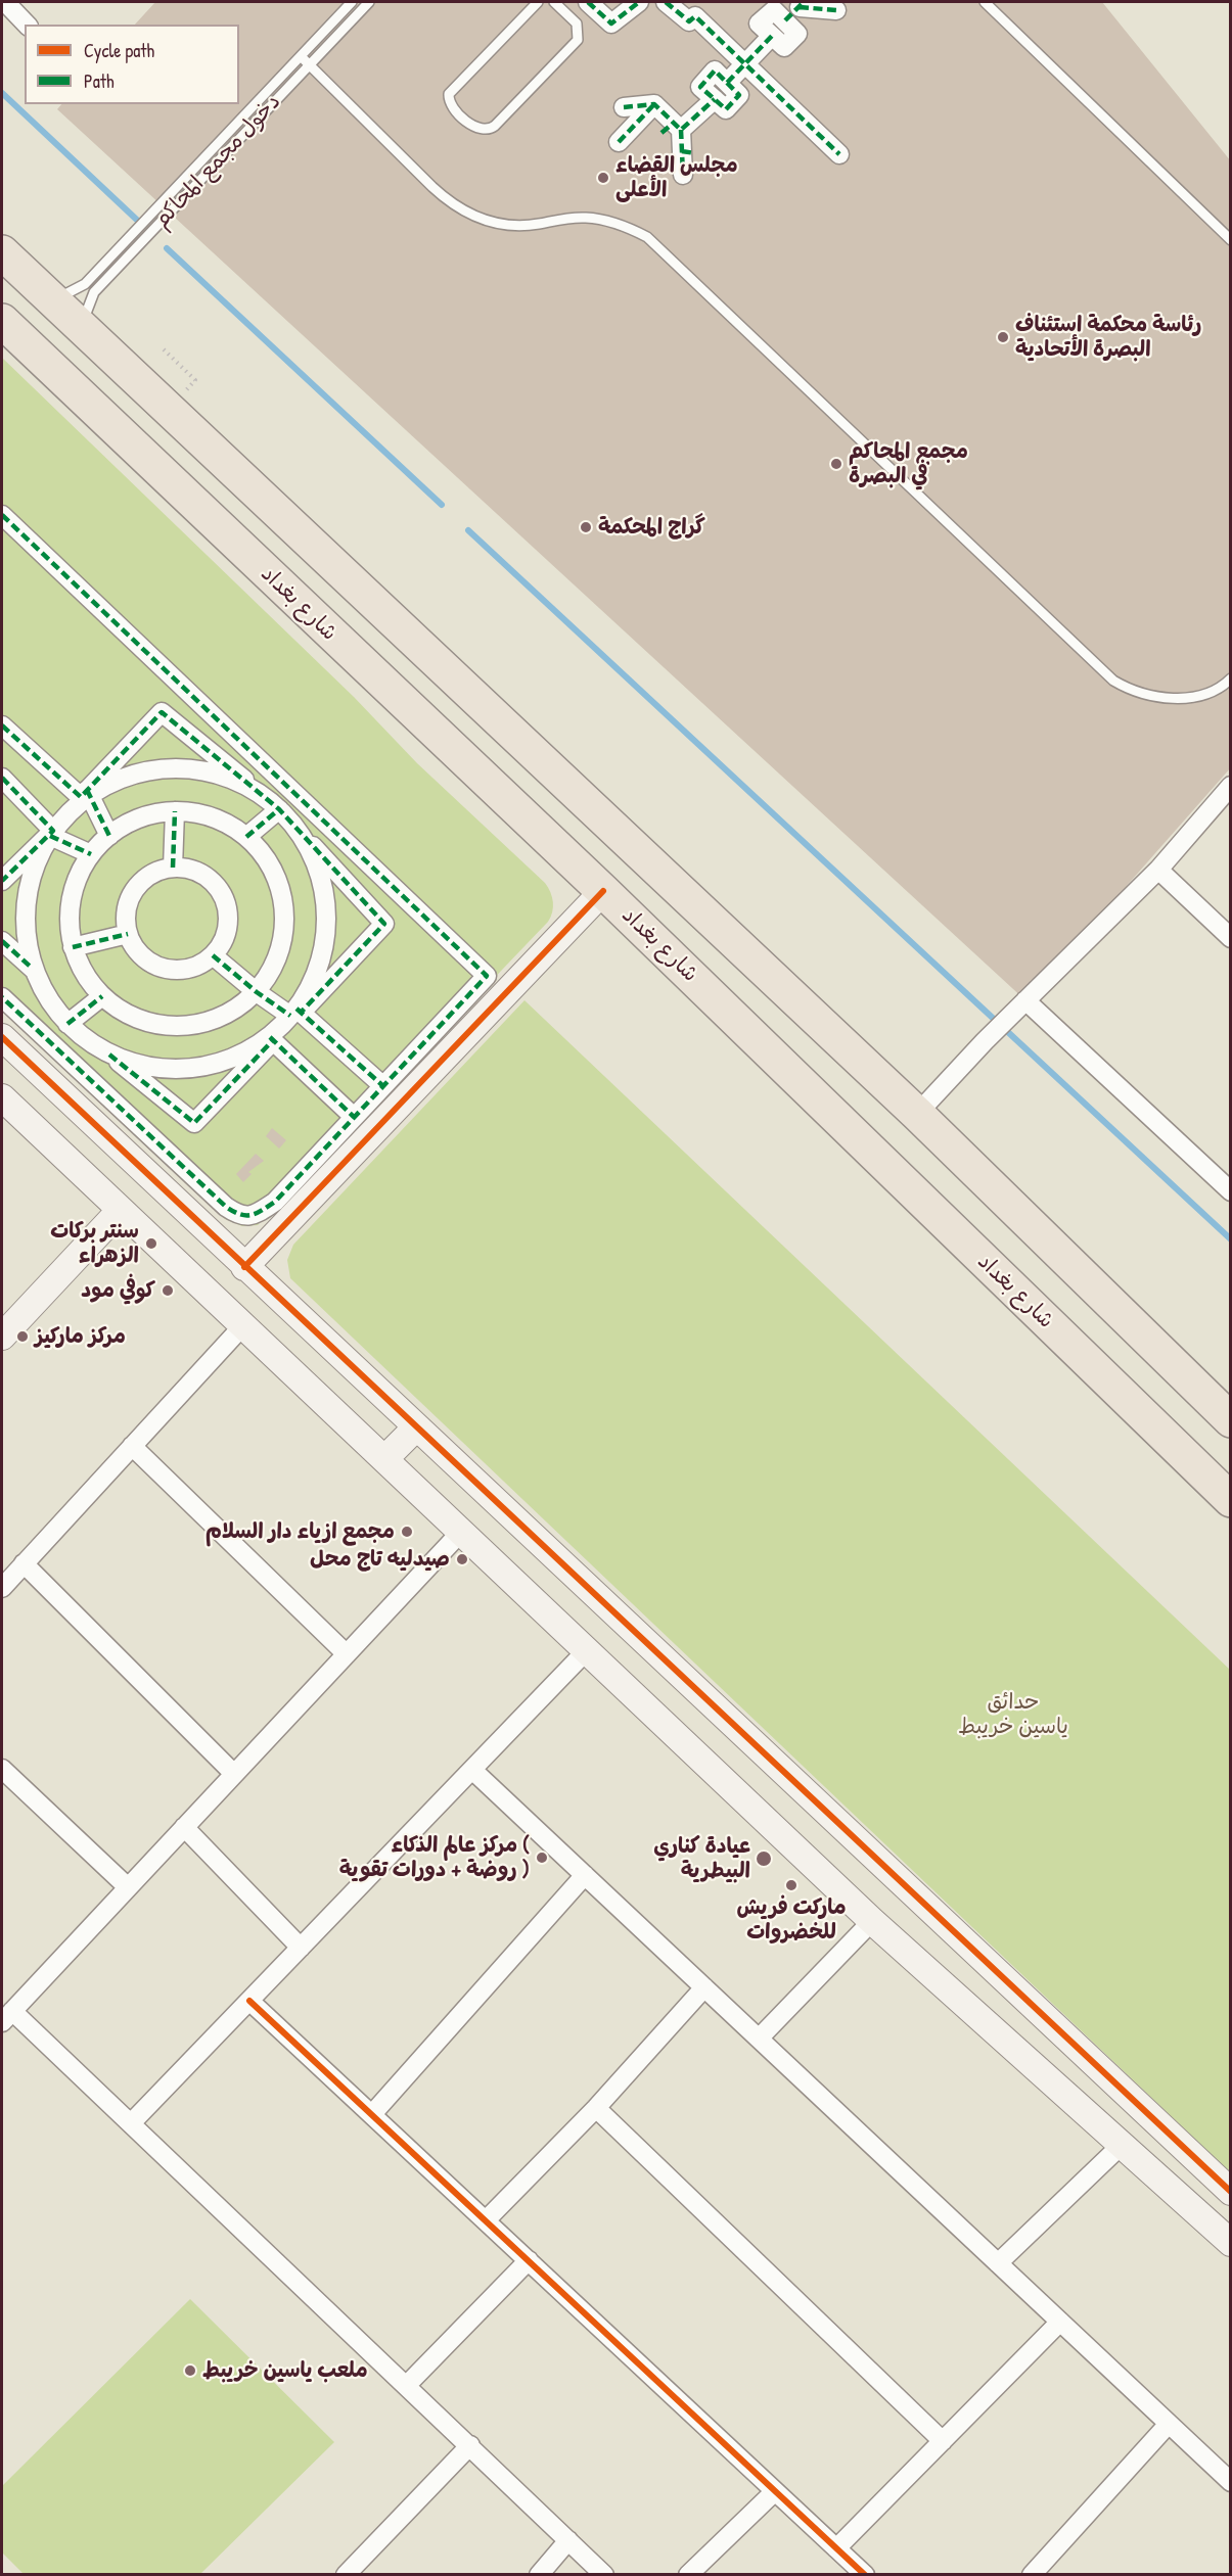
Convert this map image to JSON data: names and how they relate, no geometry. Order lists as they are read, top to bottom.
{
  "streets": {
    "highway": ["شارع بغداد"],
    "lane": ["دخول مجمع المحاكم"]
  },
  "parks": ["حدائق ياسين خريبط"],
  "places": [
    "مجلس القضاء الأعلى",
    "رئاسة محكمة استئناف البصرة الأتحادية",
    "مجمع المحاكم في البصرة",
    "گراج المحكمة",
    "سنتر بركات الزهراء",
    "كوفي مود",
    "مركز ماركيز",
    "مجمع ازياء دار السلام",
    "صيدليه تاج محل",
    "مركز عالم الذكاء ( روضة + دورات تقوية )",
    "عيادة كناري البيطرية",
    "ماركت فريش للخضروات",
    "ملعب ياسين خريبط"
  ],
  "legend": ["Cycle path", "Path"]
}
